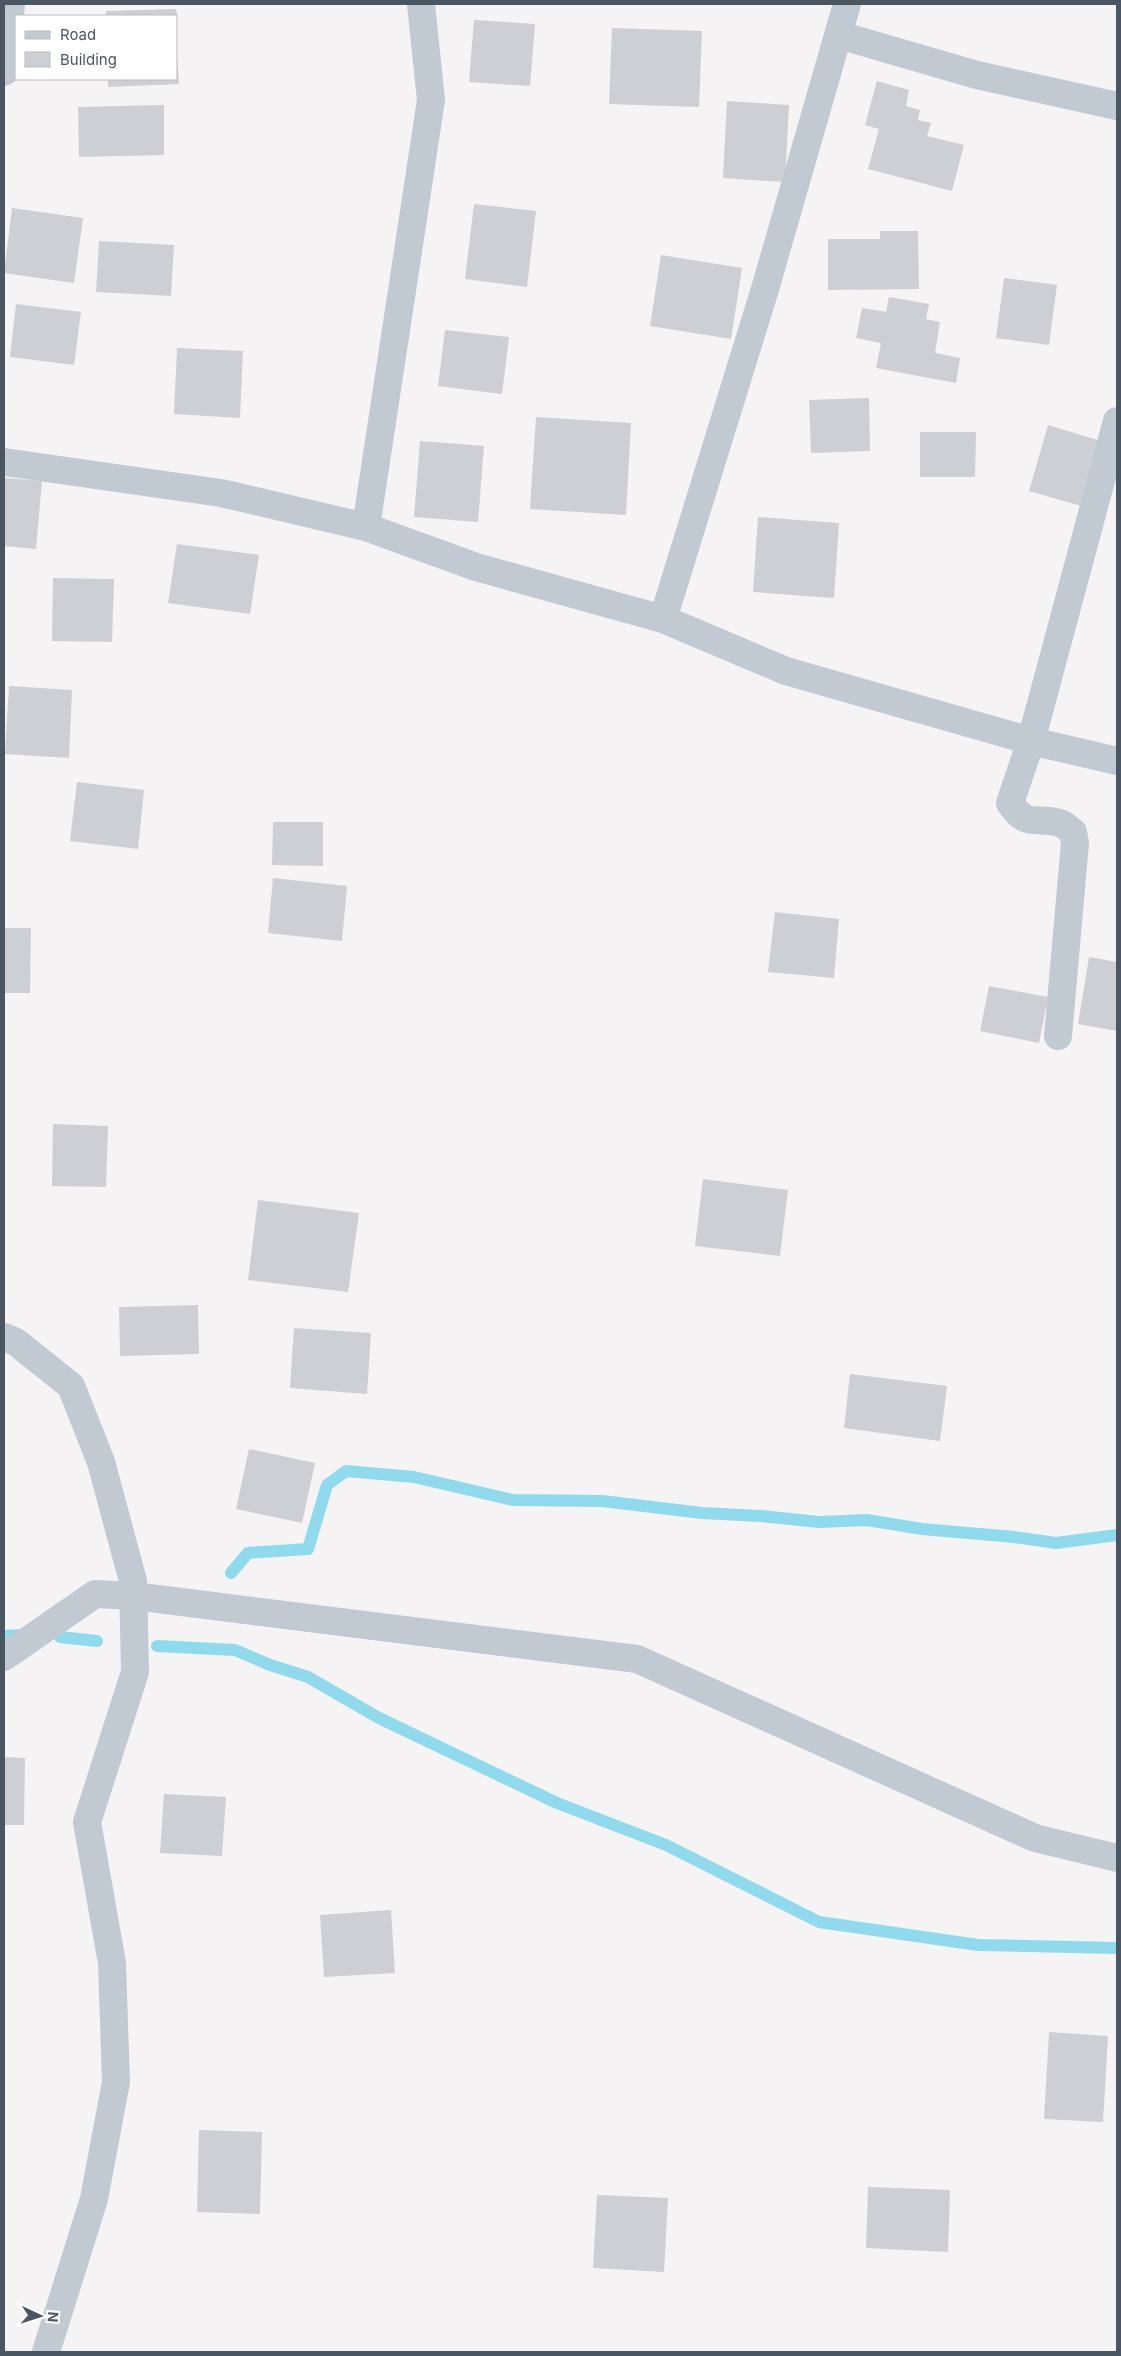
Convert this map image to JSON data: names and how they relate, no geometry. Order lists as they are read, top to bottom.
{
  "legend": ["Road", "Building"],
  "north": "right"
}
